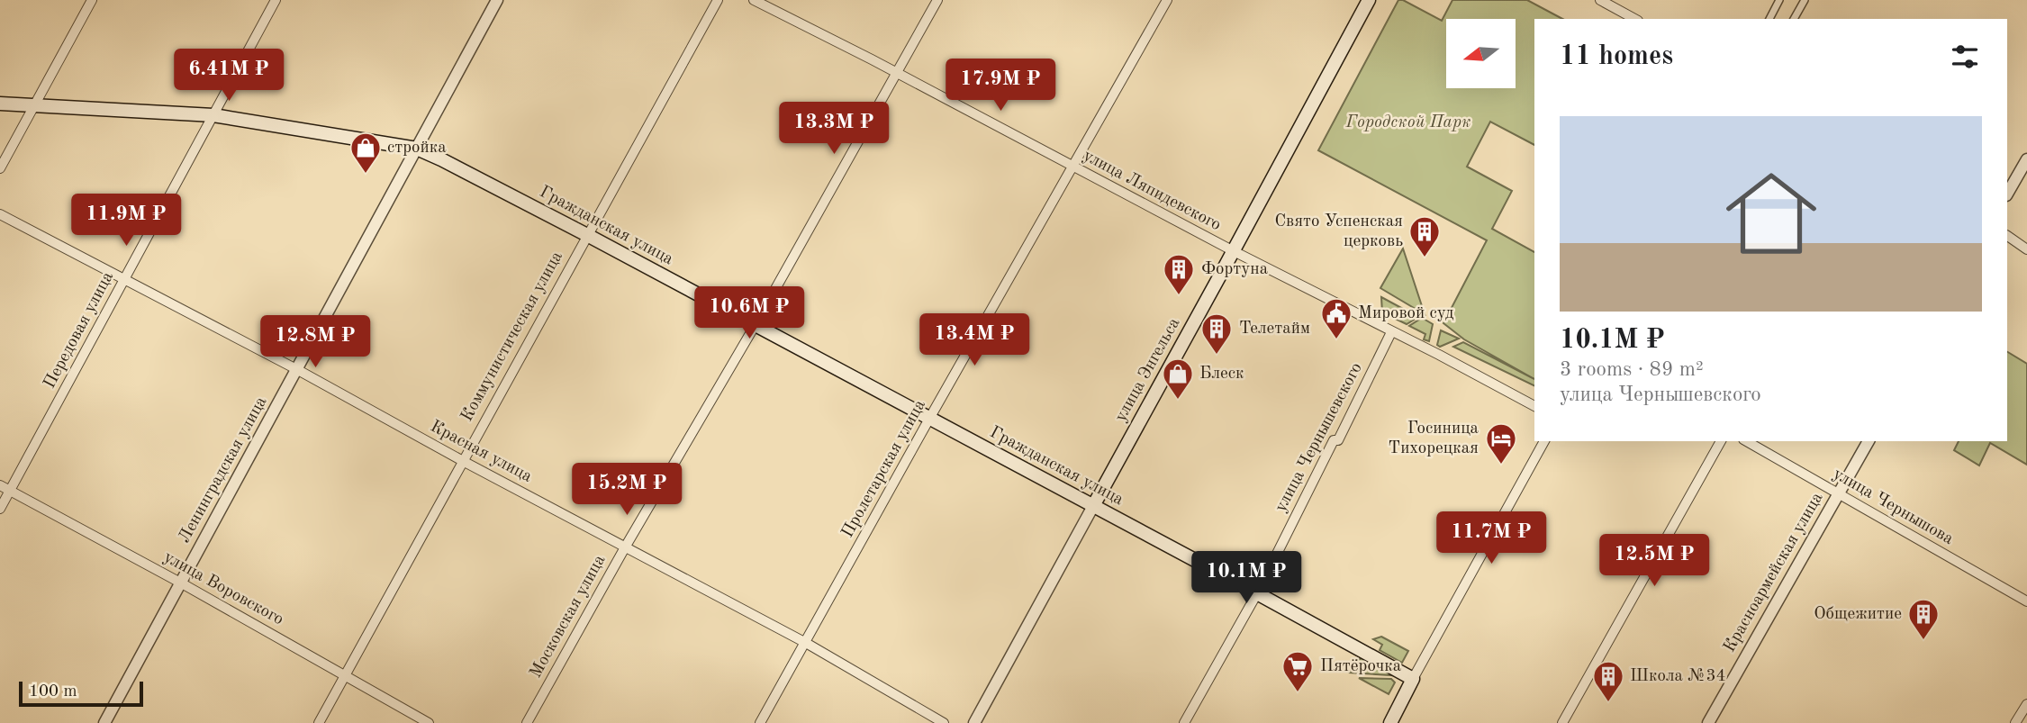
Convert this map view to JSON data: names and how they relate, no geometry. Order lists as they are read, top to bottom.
{
  "streets": {
    "main road": ["Гражданская улица", "улица Энгельса"],
    "street": [
      "улица Ляпидевского",
      "Передовая улица",
      "Коммунистическая улица",
      "улица Чернышевского",
      "Красная улица",
      "Пролетарская улица",
      "Ленинградская улица",
      "улица Чернышова",
      "Красноармейская улица",
      "улица Воровского",
      "Московская улица"
    ]
  },
  "crossings": [
    ["улица Ляпидевского", "улица Энгельса"],
    ["улица Ляпидевского", "улица Чернышевского"],
    ["улица Ляпидевского", "Пролетарская улица"],
    ["улица Ляпидевского", "Московская улица"],
    ["Гражданская улица", "Передовая улица"],
    ["Гражданская улица", "Коммунистическая улица"],
    ["Гражданская улица", "улица Энгельса"],
    ["Гражданская улица", "улица Чернышевского"],
    ["Гражданская улица", "Пролетарская улица"],
    ["Гражданская улица", "Ленинградская улица"],
    ["Гражданская улица", "Московская улица"],
    ["Передовая улица", "Красная улица"],
    ["Передовая улица", "улица Воровского"],
    ["Коммунистическая улица", "Красная улица"],
    ["Коммунистическая улица", "улица Воровского"],
    ["Красная улица", "Пролетарская улица"],
    ["Красная улица", "Ленинградская улица"],
    ["Красная улица", "Московская улица"],
    ["Ленинградская улица", "улица Воровского"],
    ["улица Чернышова", "Красноармейская улица"]
  ],
  "parks": ["Городской Парк"],
  "places": {
    "shop": ["стройка", "Блеск"],
    "building": [
      "Свято Успенская церковь",
      "Фортуна",
      "Телетайм",
      "Общежитие",
      "Школа №34"
    ],
    "public building": ["Мировой суд"],
    "hotel": ["Госиница Тихорецкая"],
    "supermarket": ["Пятёрочка"]
  },
  "scale_bar": "100 m",
  "north": "left",
  "page": {
    "heading": "11 homes",
    "price": [
      "6.41M ₽",
      "17.9M ₽",
      "13.3M ₽",
      "11.9M ₽",
      "10.6M ₽",
      "13.4M ₽",
      "12.8M ₽",
      "15.2M ₽",
      "11.7M ₽",
      "12.5M ₽",
      "10.1M ₽"
    ],
    "list": [
      {
        "name": "10.1M ₽",
        "note": "3 rooms · 89 m² · улица Чернышевского"
      }
    ],
    "scale": "100 m"
  }
}
